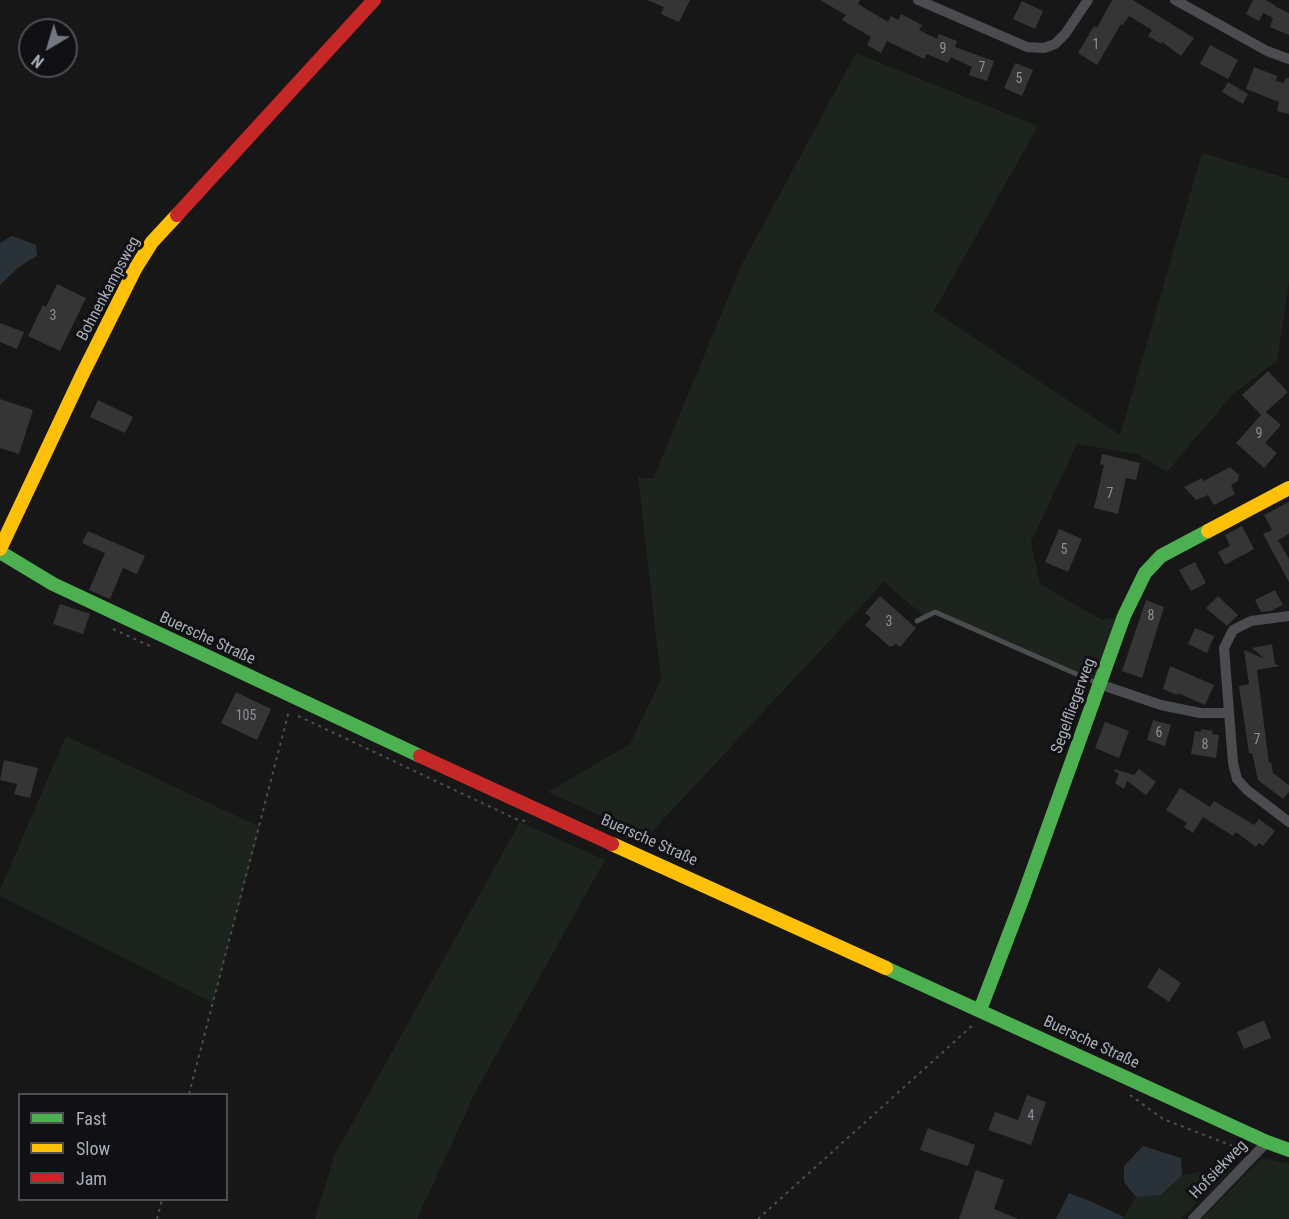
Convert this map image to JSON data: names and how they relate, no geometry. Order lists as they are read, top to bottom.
{
  "streets": {
    "main road": ["Bohnenkampsweg", "Buersche Straße", "Segelfliegerweg"],
    "street": ["Hofsiekweg"]
  },
  "crossings": [
    ["Bohnenkampsweg", "Buersche Straße"],
    ["Buersche Straße", "Segelfliegerweg"],
    ["Buersche Straße", "Hofsiekweg"]
  ],
  "house_numbers": [
    "1",
    "9",
    "7",
    "5",
    "3",
    "9",
    "7",
    "5",
    "8",
    "3",
    "105",
    "6",
    "7",
    "8",
    "4"
  ],
  "legend": ["Fast", "Slow", "Jam"],
  "north": "bottom left"
}
